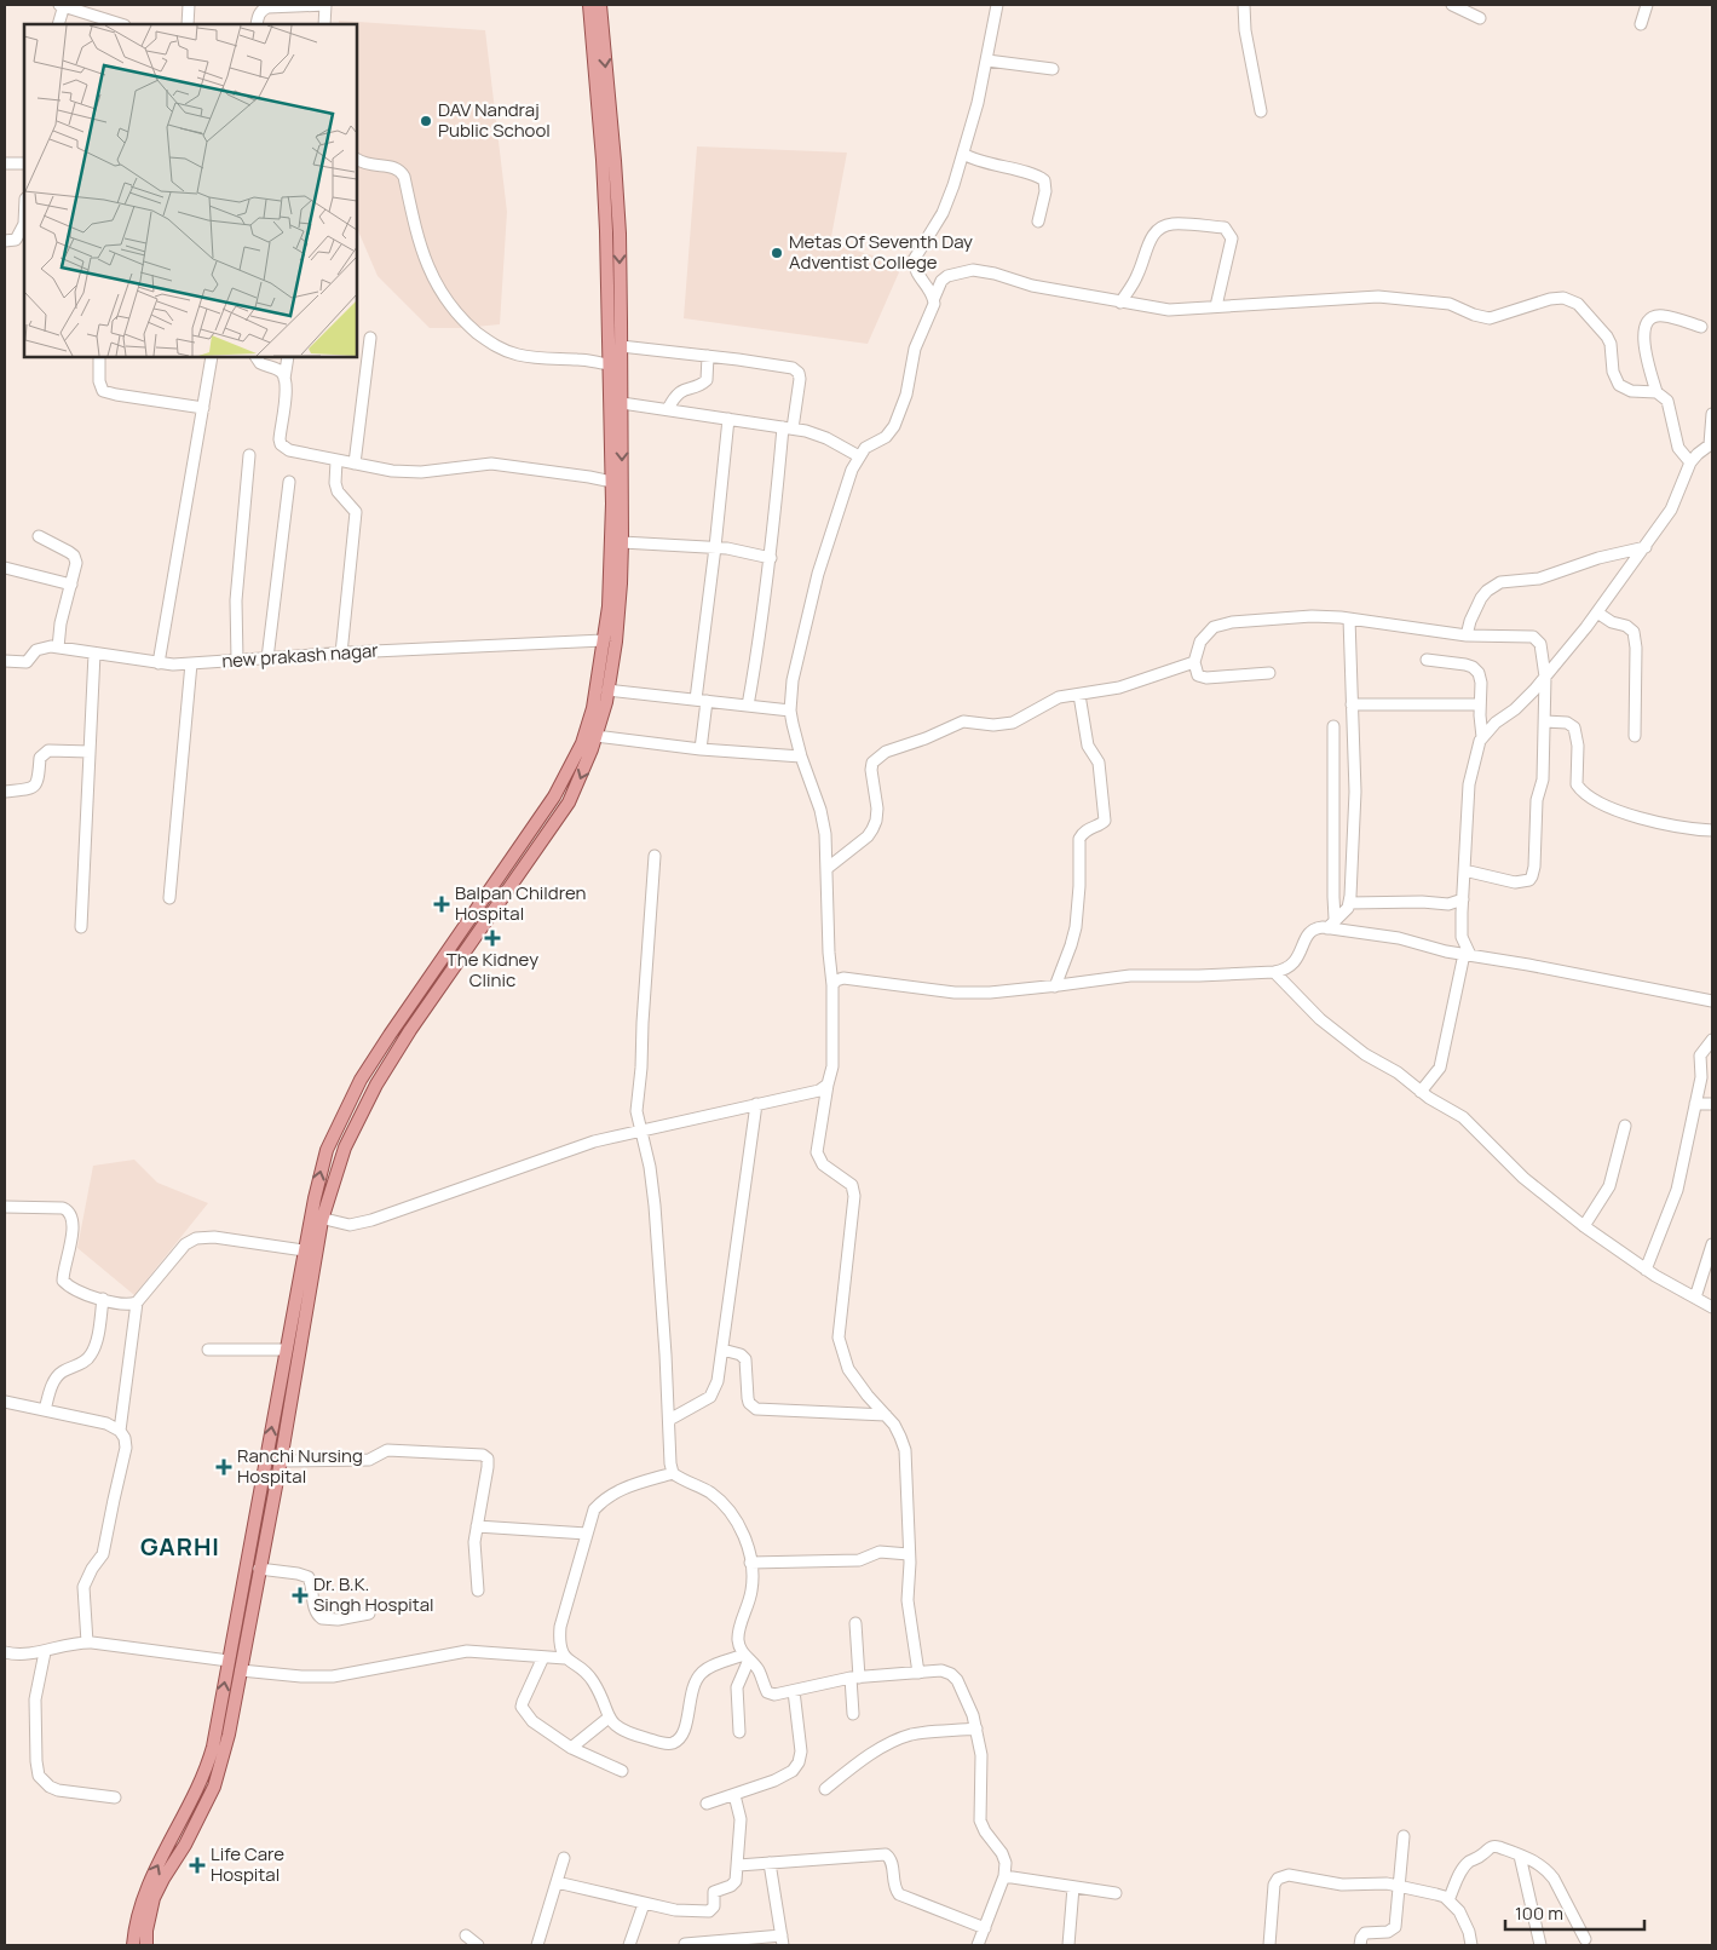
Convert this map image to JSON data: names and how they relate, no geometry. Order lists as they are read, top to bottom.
{
  "streets": {
    "street": ["new prakash nagar"]
  },
  "districts": ["GARHI"],
  "places": {
    "other": ["DAV Nandraj Public School", "Metas Of Seventh Day Adventist College"],
    "health": [
      "Balpan Children Hospital",
      "The Kidney Clinic",
      "Ranchi Nursing Hospital",
      "Dr. B.K. Singh Hospital",
      "Life Care Hospital"
    ]
  },
  "scale_bar": "100 m"
}
